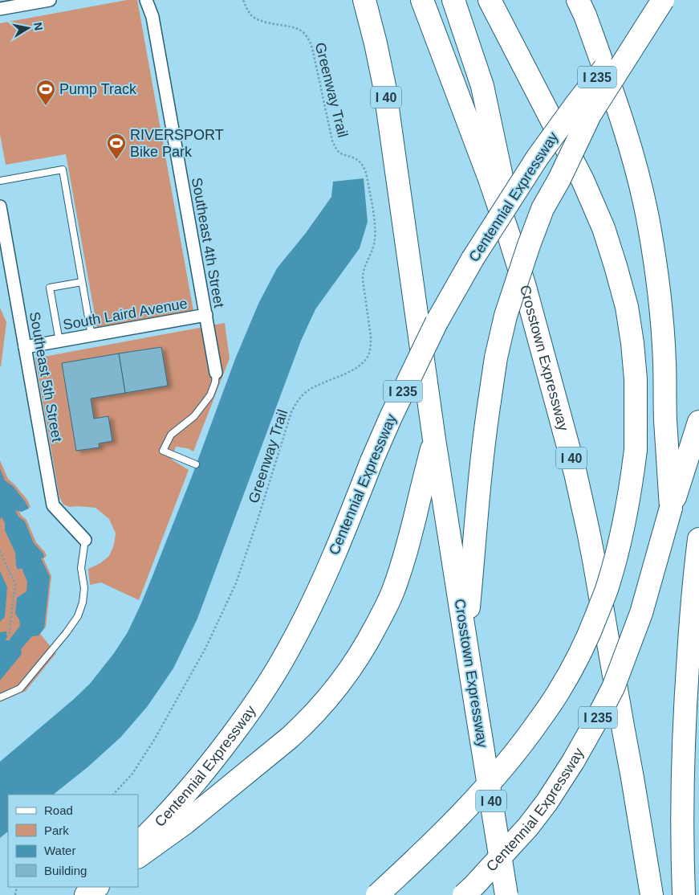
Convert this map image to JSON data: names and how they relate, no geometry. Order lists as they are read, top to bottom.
{
  "streets": {
    "highway": [
      "I 235",
      "I 40",
      "Centennial Expressway",
      "Crosstown Expressway"
    ],
    "street": ["Southeast 4th Street", "South Laird Avenue", "Southeast 5th Street"],
    "path": ["Greenway Trail"]
  },
  "crossings": [
    ["Southeast 4th Street", "South Laird Avenue"],
    ["South Laird Avenue", "Southeast 5th Street"]
  ],
  "places": {
    "sports": ["Pump Track", "RIVERSPORT Bike Park"]
  },
  "legend": [
    "Road",
    "Park",
    "Water",
    "Building"
  ],
  "north": "right"
}
